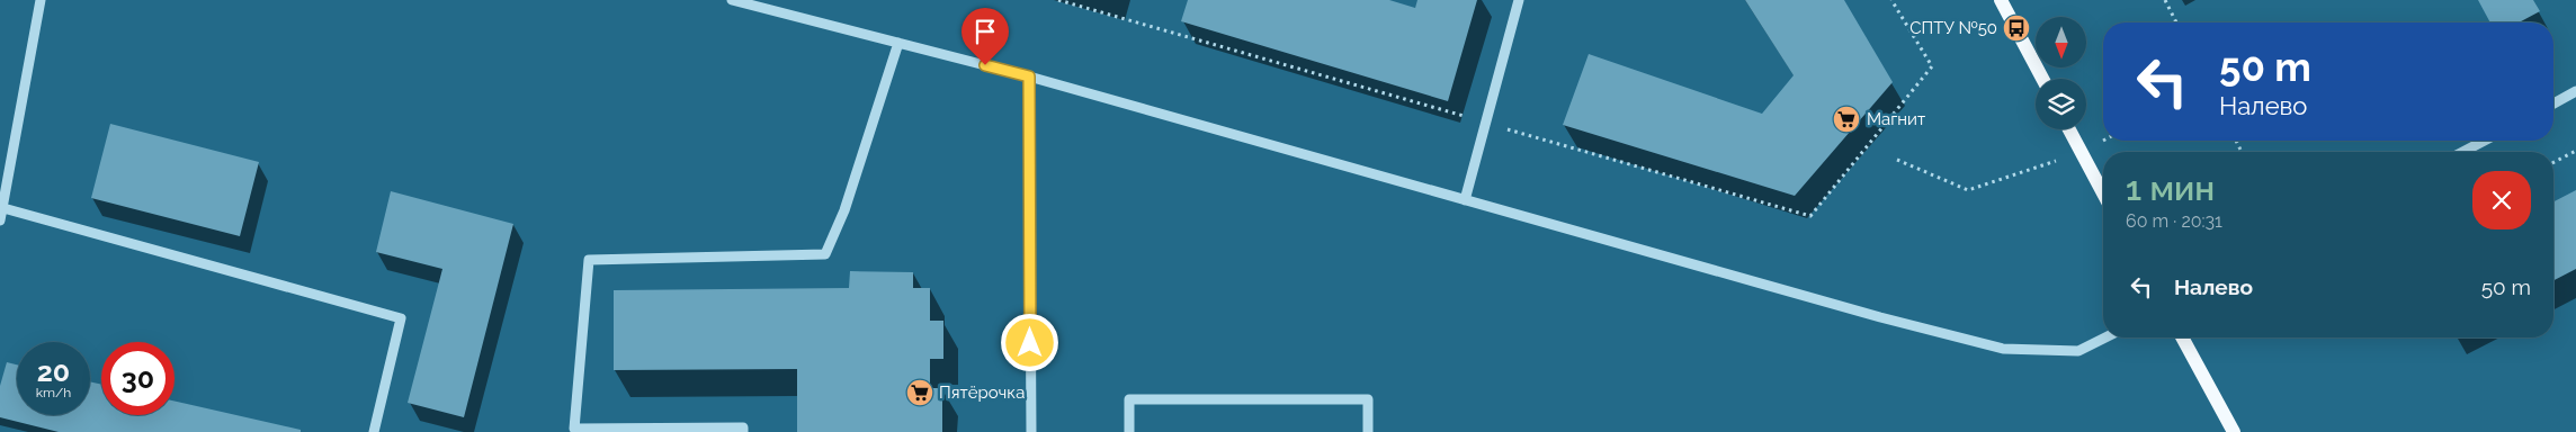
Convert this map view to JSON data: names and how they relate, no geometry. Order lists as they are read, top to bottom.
{
  "places": {
    "bus stop": ["СПТУ №50"],
    "supermarket": ["Магнит", "Пятёрочка"]
  },
  "north": "bottom",
  "page": {
    "turn": ["50 m", "Налево"],
    "heading": ["1 мин", "60 m · 20:31"],
    "list": [
      {
        "name": "Налево",
        "value": "50 m"
      }
    ],
    "speed": "20 km/h",
    "limit": "30"
  }
}
